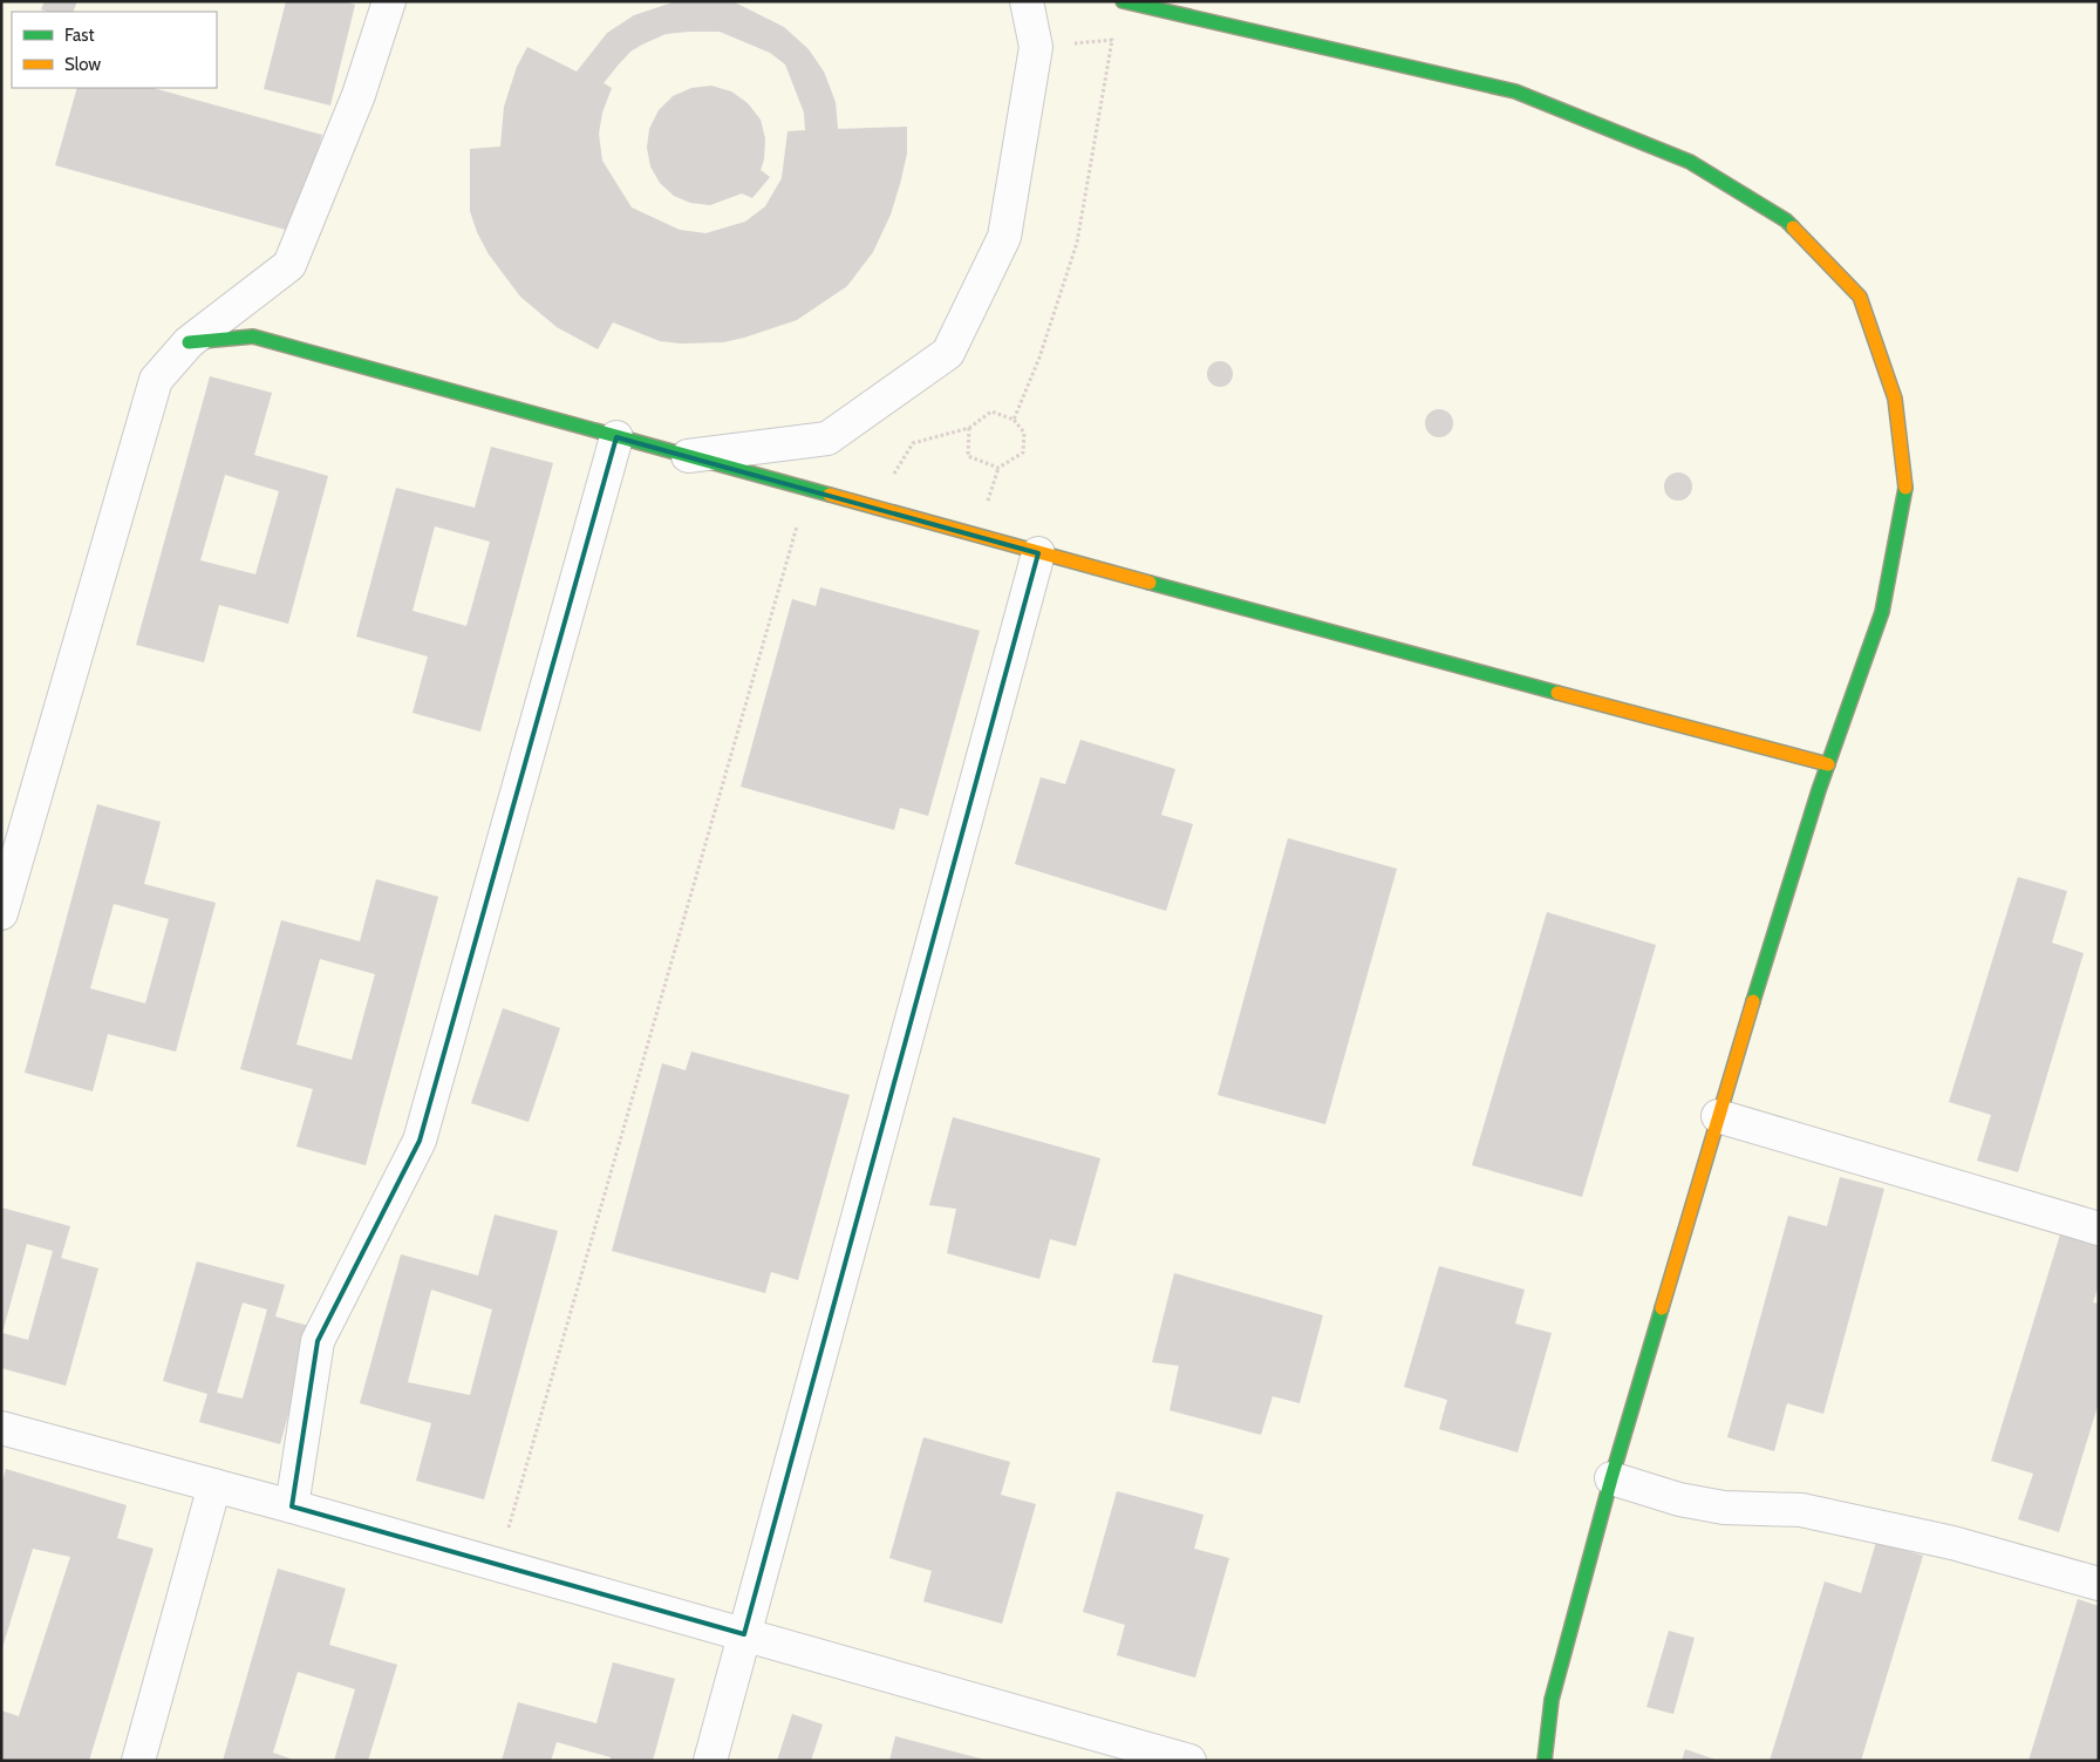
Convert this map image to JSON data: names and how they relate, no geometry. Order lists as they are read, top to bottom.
{
  "legend": ["Fast", "Slow"]
}
